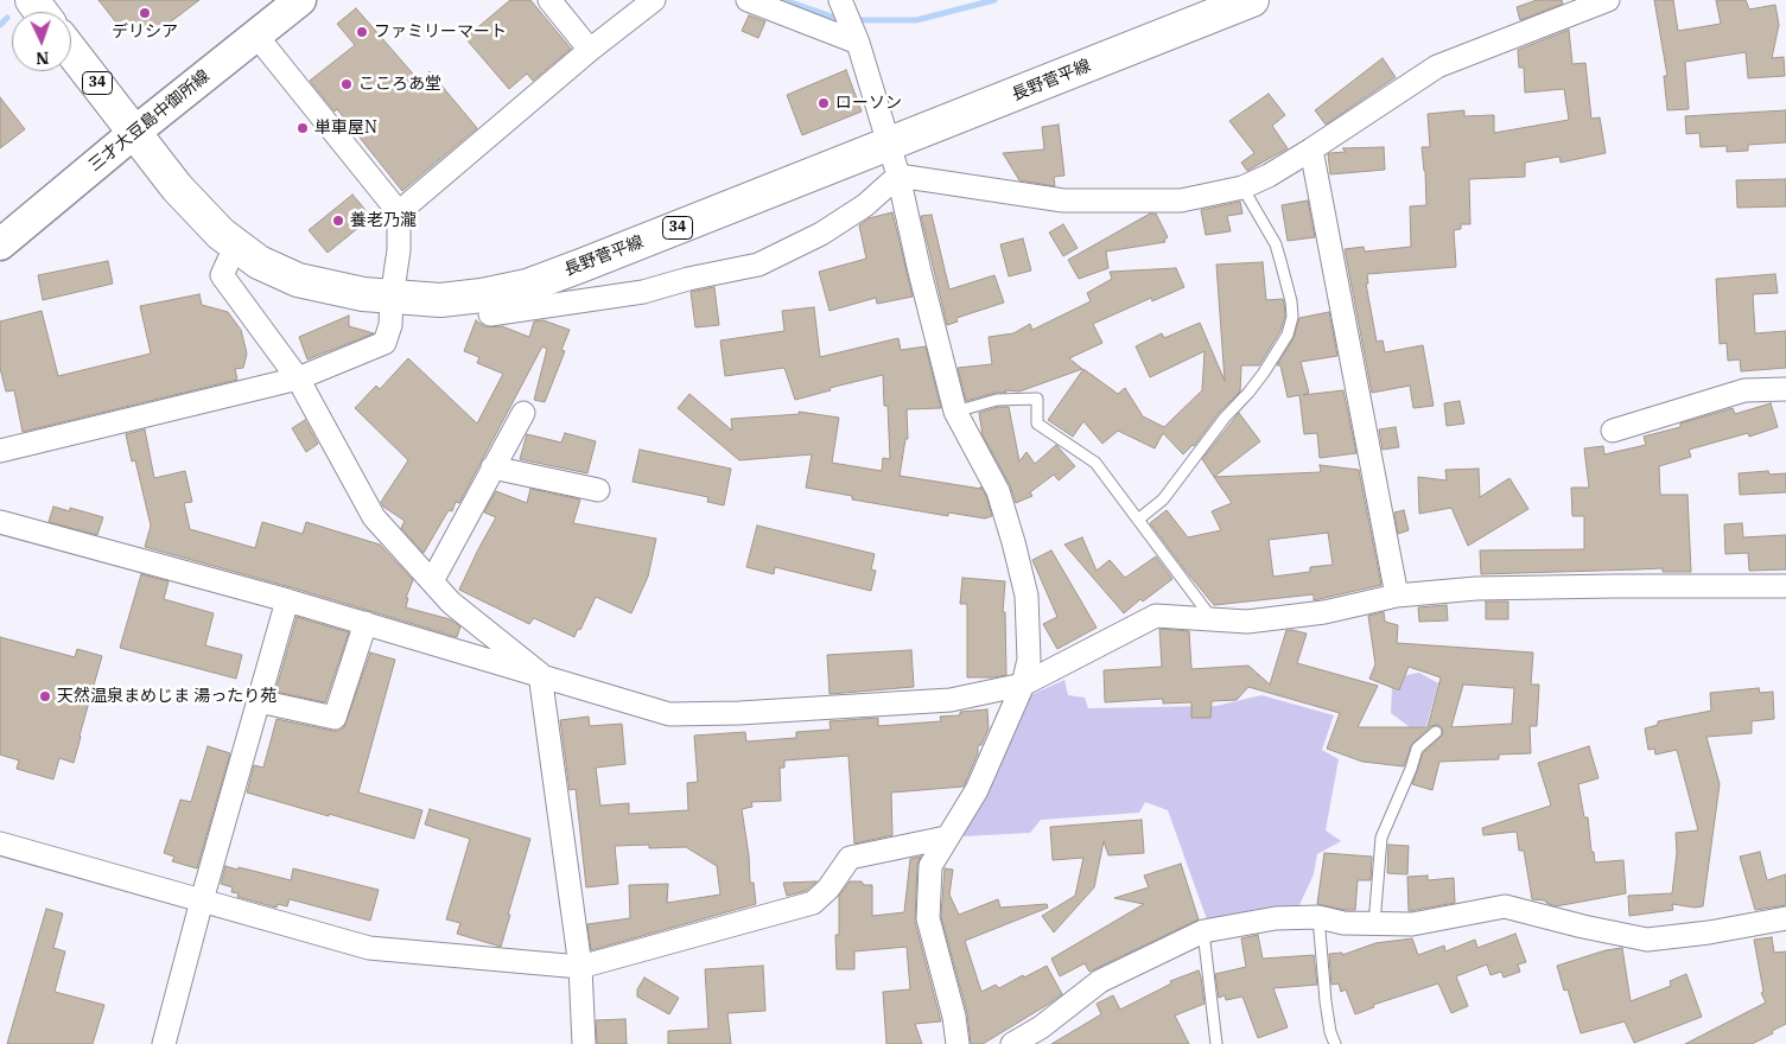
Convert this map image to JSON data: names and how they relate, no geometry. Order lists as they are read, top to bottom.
{
  "streets": {
    "main road": ["長野菅平線", "34", "三才大豆島中御所線"]
  },
  "crossings": [
    ["長野菅平線", "三才大豆島中御所線"]
  ],
  "places": [
    "デリシア",
    "ファミリーマート",
    "こころあ堂",
    "ローソン",
    "単車屋N",
    "養老乃瀧",
    "天然温泉まめじま 湯ったり苑"
  ],
  "north": "bottom"
}
